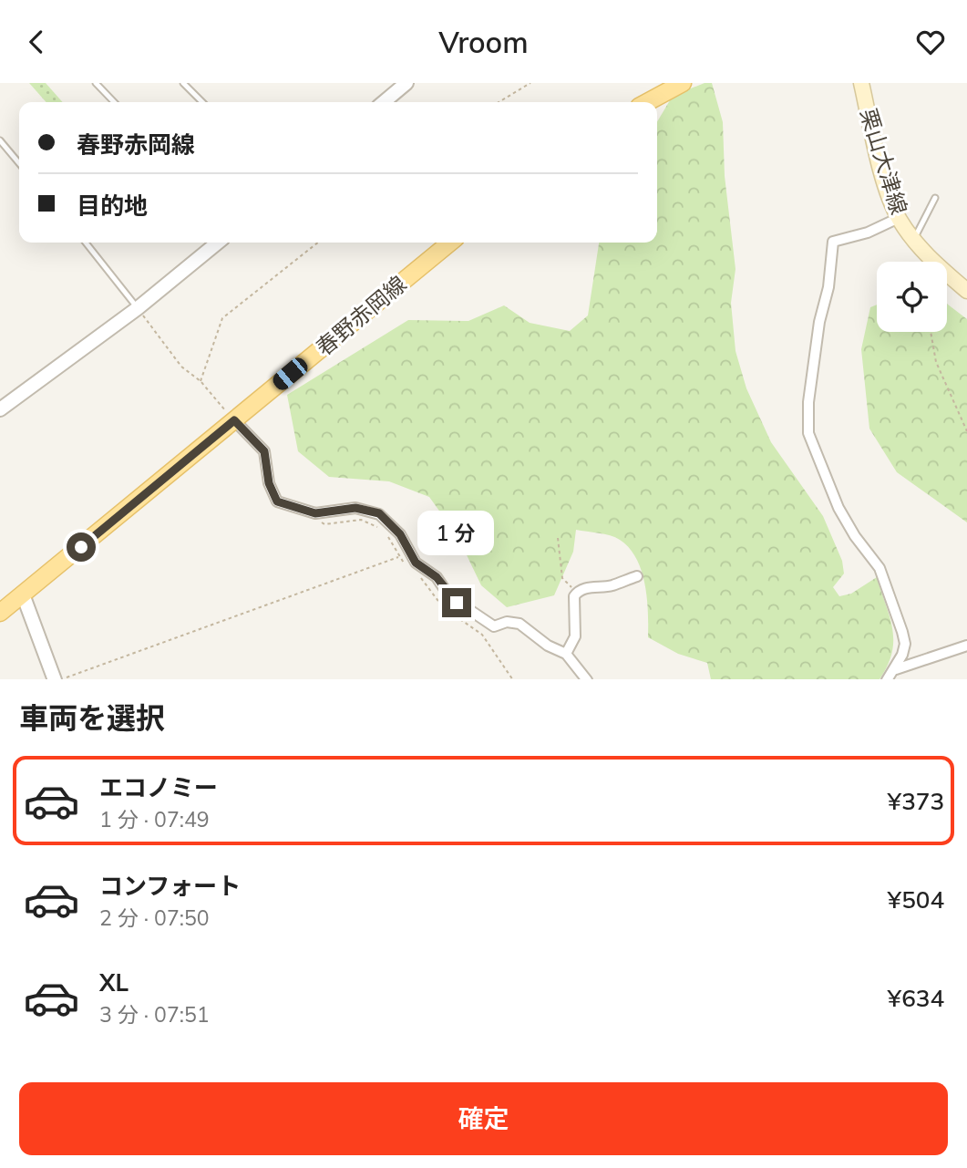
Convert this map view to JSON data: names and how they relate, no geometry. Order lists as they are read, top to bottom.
{
  "streets": {
    "main road": ["栗山大津線", "春野赤岡線"]
  },
  "page": {
    "header": "Vroom",
    "banner": ["春野赤岡線", "目的地"],
    "bubble": "1 分",
    "heading": "車両を選択",
    "list": [
      {
        "name": "エコノミー",
        "note": "1 分 · 07:49",
        "value": "¥373"
      },
      {
        "name": "コンフォート",
        "note": "2 分 · 07:50",
        "value": "¥504"
      },
      {
        "name": "XL",
        "note": "3 分 · 07:51",
        "value": "¥634"
      }
    ],
    "buttons": "確定"
  }
}
